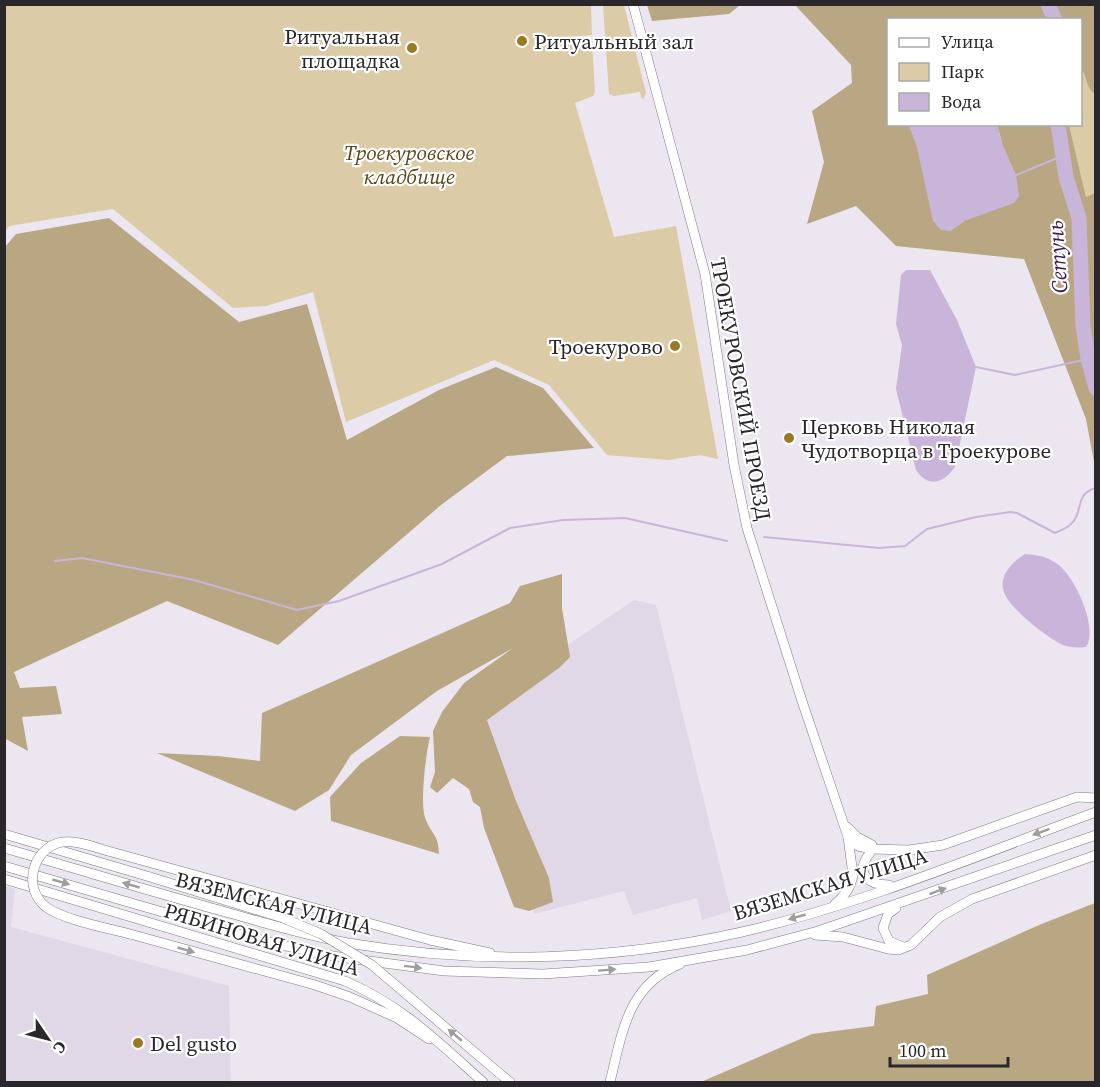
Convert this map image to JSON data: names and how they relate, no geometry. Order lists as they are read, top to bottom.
{
  "streets": {
    "main road": ["ТРОЕКУРОВСКИЙ ПРОЕЗД", "ВЯЗЕМСКАЯ УЛИЦА", "РЯБИНОВАЯ УЛИЦА"]
  },
  "water": ["Сетунь"],
  "parks": ["Троекуровское кладбище"],
  "places": [
    "Ритуальный зал",
    "Ритуальная площадка",
    "Троекурово",
    "Церковь Николая Чудотворца в Троекурове",
    "Del gusto"
  ],
  "legend": ["Улица", "Парк", "Вода"],
  "scale_bar": "100 m",
  "north": "bottom right"
}
